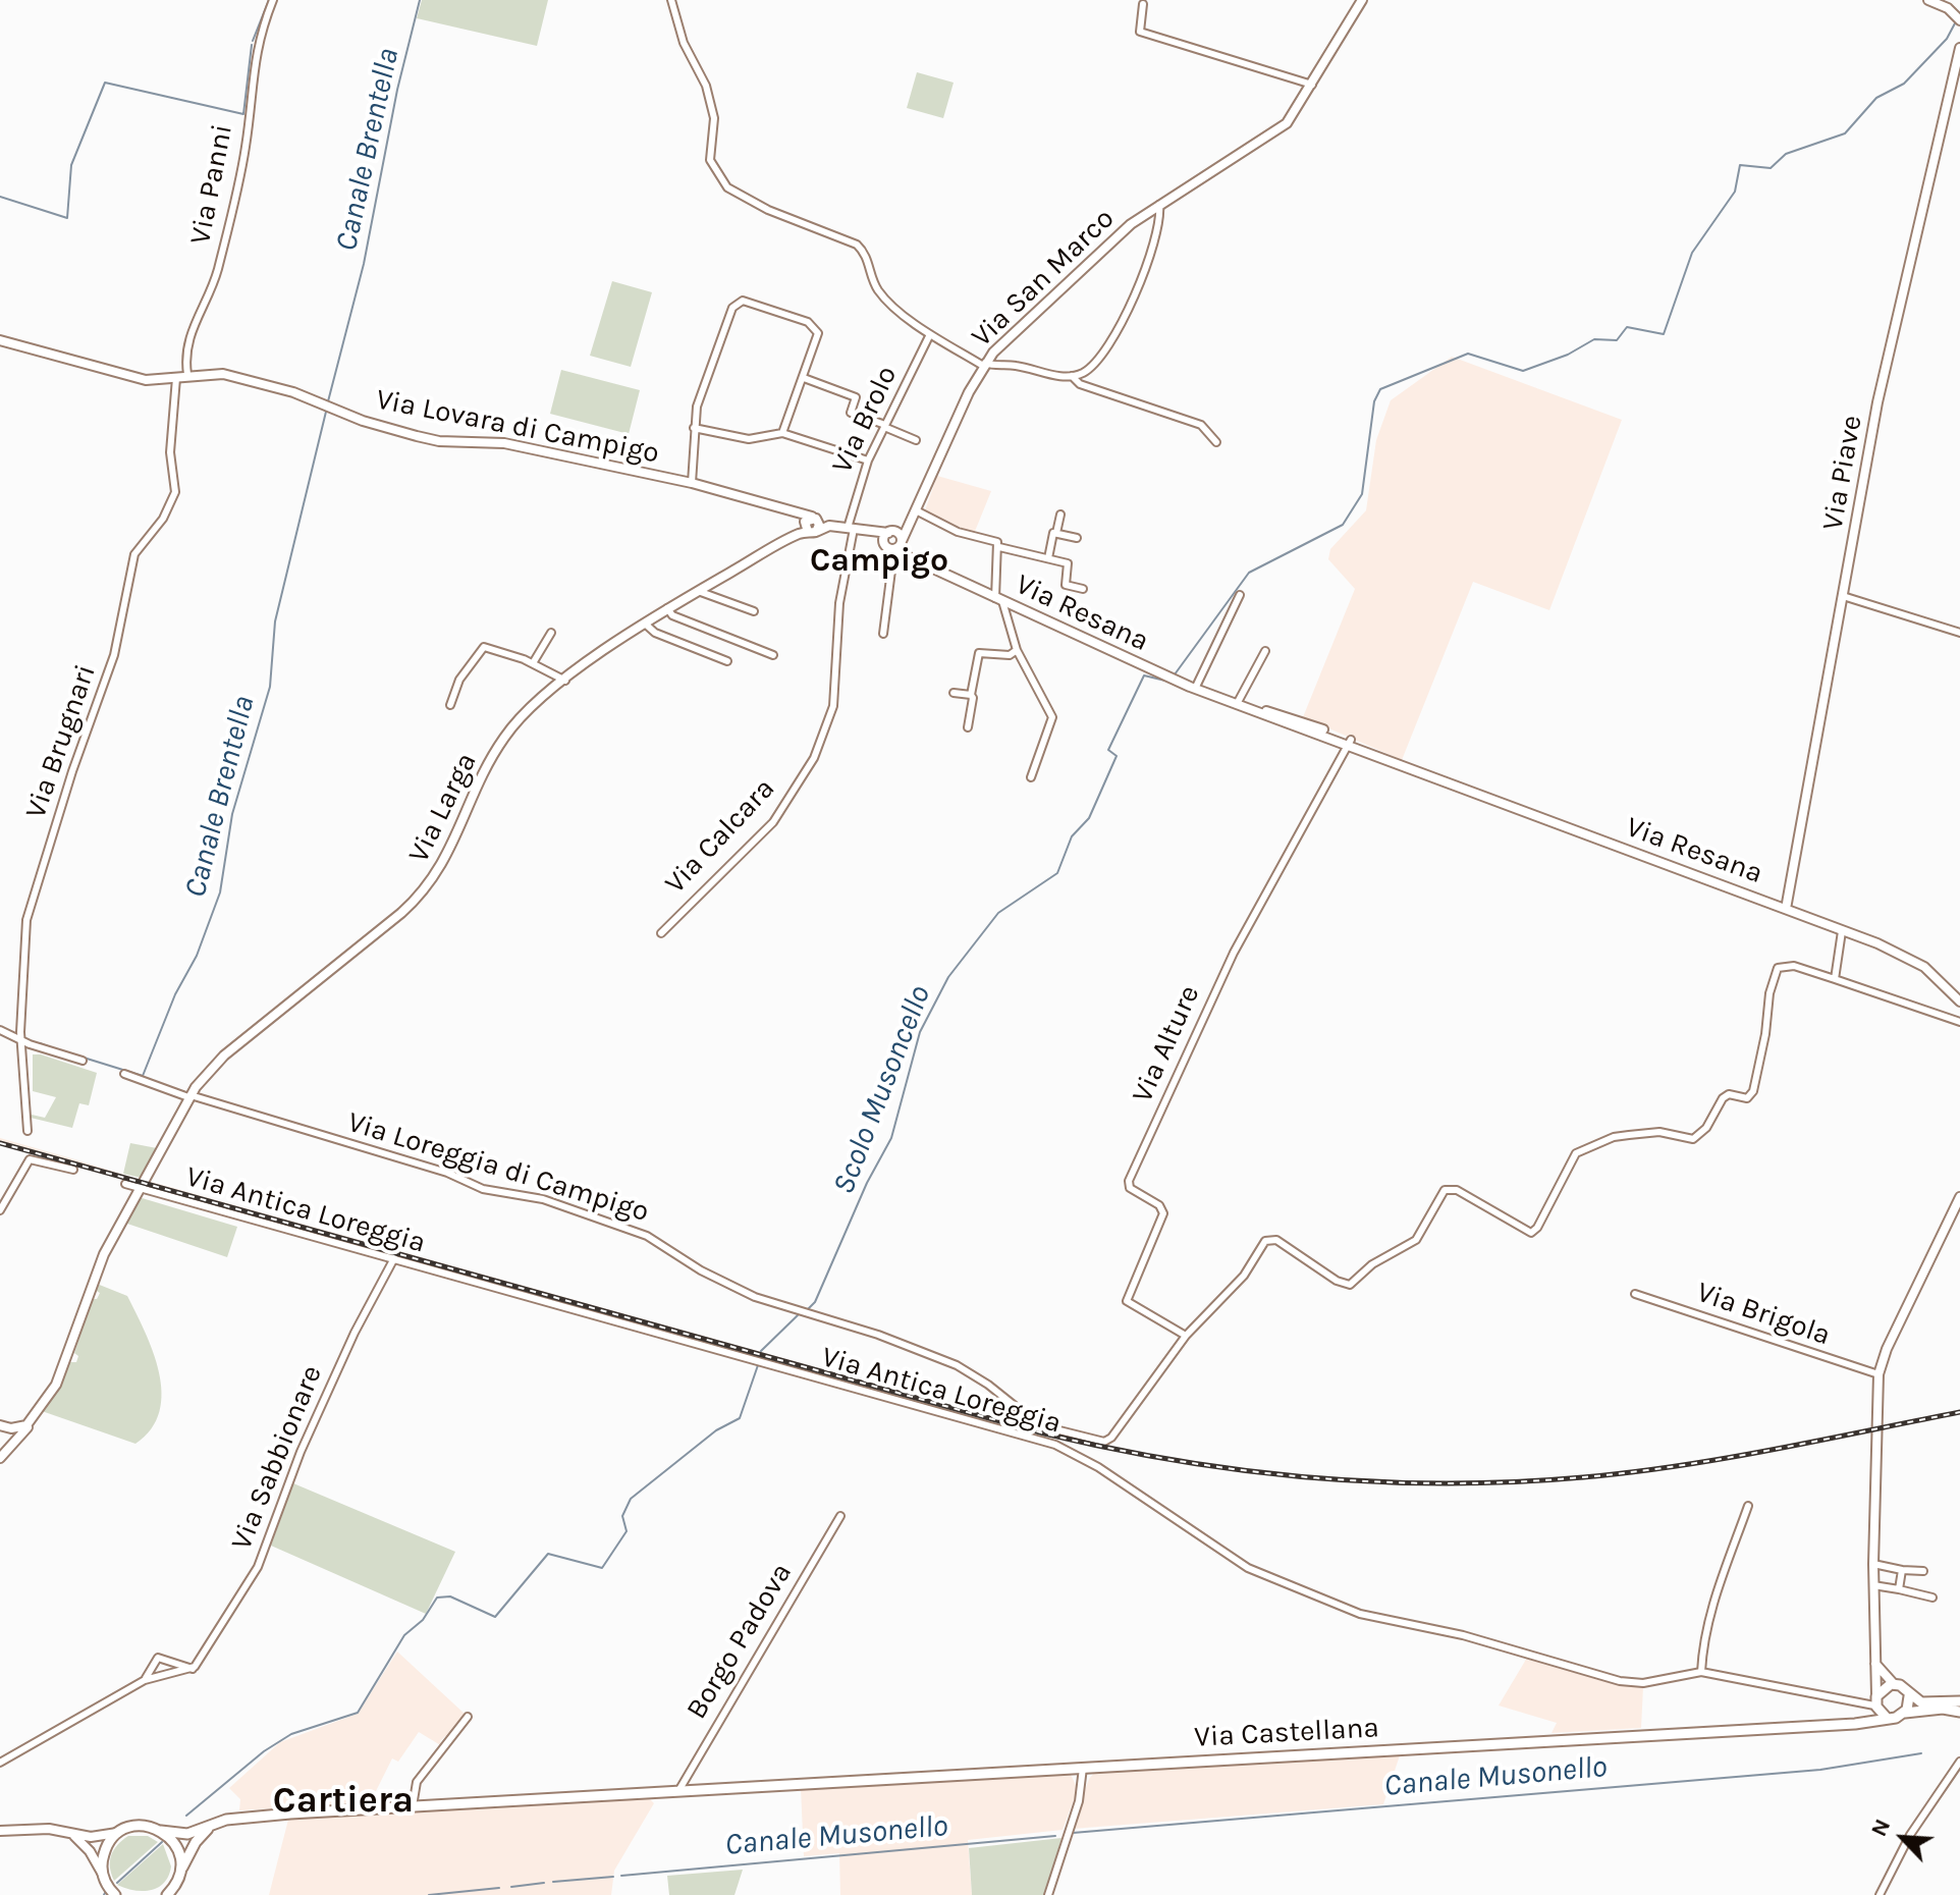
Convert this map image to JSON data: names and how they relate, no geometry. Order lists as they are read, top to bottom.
{
  "streets": {
    "main road": ["Via Castellana"],
    "street": [
      "Via Panni",
      "Via San Marco",
      "Via Brolo",
      "Via Lovara di Campigo",
      "Via Piave",
      "Via Resana",
      "Via Brugnari",
      "Via Larga",
      "Via Calcara",
      "Via Alture",
      "Via Loreggia di Campigo",
      "Via Antica Loreggia",
      "Via Brigola",
      "Via Sabbionare",
      "Borgo Padova"
    ]
  },
  "crossings": [
    ["Via Panni", "Via Lovara di Campigo"],
    ["Via San Marco", "Via Lovara di Campigo"],
    ["Via San Marco", "Via Resana"],
    ["Via Brolo", "Via Lovara di Campigo"],
    ["Via Brolo", "Via Calcara"],
    ["Via Lovara di Campigo", "Via Resana"],
    ["Via Lovara di Campigo", "Via Brugnari"],
    ["Via Lovara di Campigo", "Via Larga"],
    ["Via Lovara di Campigo", "Via Calcara"],
    ["Via Piave", "Via Resana"],
    ["Via Resana", "Via Alture"],
    ["Via Larga", "Via Loreggia di Campigo"],
    ["Via Larga", "Via Antica Loreggia"],
    ["Via Alture", "Via Loreggia di Campigo"],
    ["Via Antica Loreggia", "Via Sabbionare"],
    ["Via Antica Loreggia", "Via Castellana"],
    ["Borgo Padova", "Via Castellana"]
  ],
  "districts": ["Campigo", "Cartiera"],
  "water": ["Canale Brentella", "Scolo Musoncello", "Canale Musonello"],
  "north": "top left"
}
